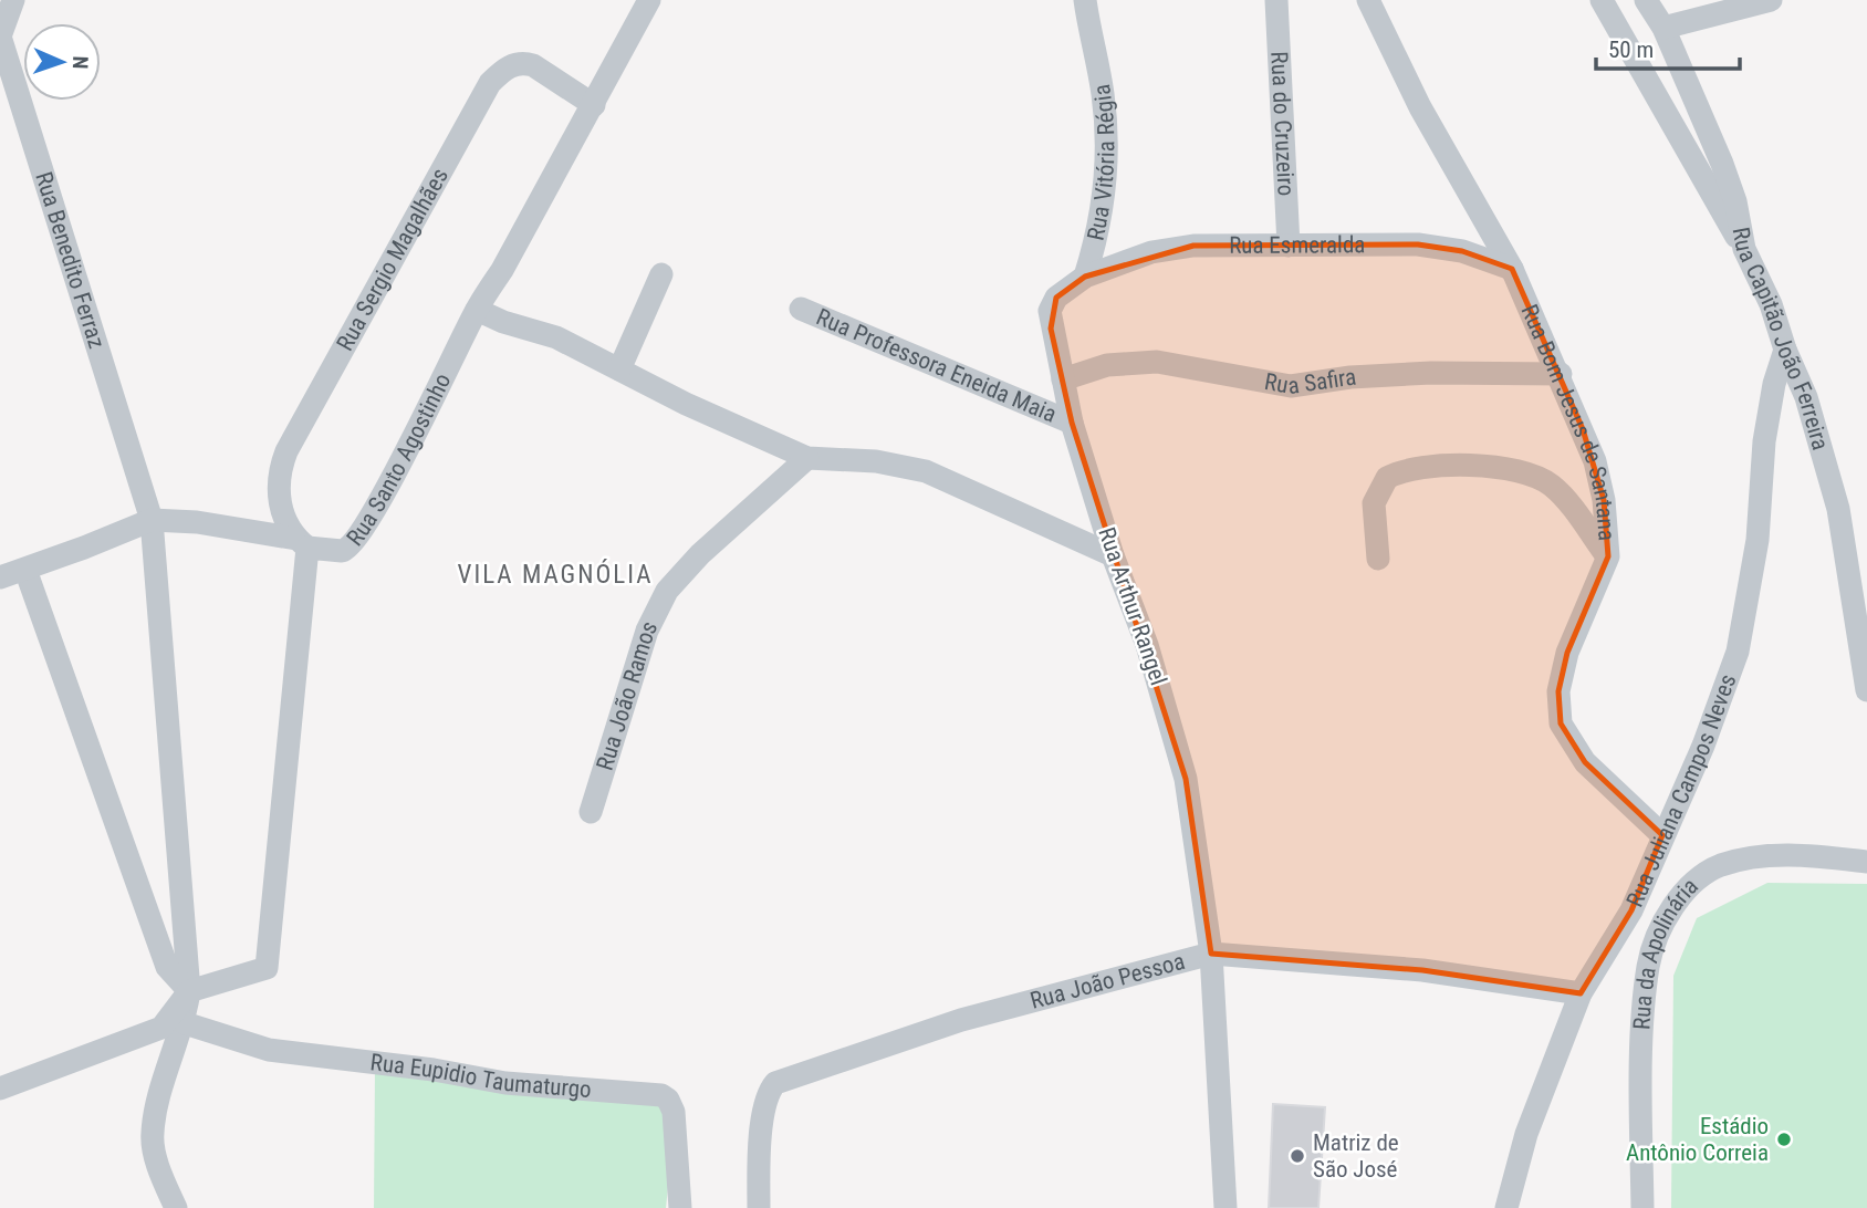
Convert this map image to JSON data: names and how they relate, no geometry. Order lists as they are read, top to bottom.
{
  "streets": {
    "street": [
      "Rua do Cruzeiro",
      "Rua Vitória Régia",
      "Rua Esmeralda",
      "Rua Benedito Ferraz",
      "Rua Sergio Magalhães",
      "Rua Capitão João Ferreira",
      "Rua Professora Eneida Maia",
      "Rua Safira",
      "Rua Bom Jesus de Santana",
      "Rua Santo Agostinho",
      "Rua Arthur Rangel",
      "Rua João Ramos",
      "Rua Juliana Campos Neves",
      "Rua da Apolinária",
      "Rua João Pessoa",
      "Rua Eupidio Taumaturgo"
    ]
  },
  "crossings": [
    ["Rua do Cruzeiro", "Rua Esmeralda"],
    ["Rua Vitória Régia", "Rua Esmeralda"],
    ["Rua Vitória Régia", "Rua Arthur Rangel"],
    ["Rua Esmeralda", "Rua Bom Jesus de Santana"],
    ["Rua Esmeralda", "Rua Arthur Rangel"],
    ["Rua Sergio Magalhães", "Rua Santo Agostinho"],
    ["Rua Capitão João Ferreira", "Rua Juliana Campos Neves"],
    ["Rua Professora Eneida Maia", "Rua Arthur Rangel"],
    ["Rua Safira", "Rua Bom Jesus de Santana"],
    ["Rua Safira", "Rua Arthur Rangel"],
    ["Rua Bom Jesus de Santana", "Rua Juliana Campos Neves"],
    ["Rua Arthur Rangel", "Rua João Pessoa"],
    ["Rua Juliana Campos Neves", "Rua João Pessoa"]
  ],
  "districts": ["VILA MAGNÓLIA"],
  "places": ["Estádio Antônio Correia", "Matriz de São José"],
  "scale_bar": "50 m",
  "north": "right"
}
